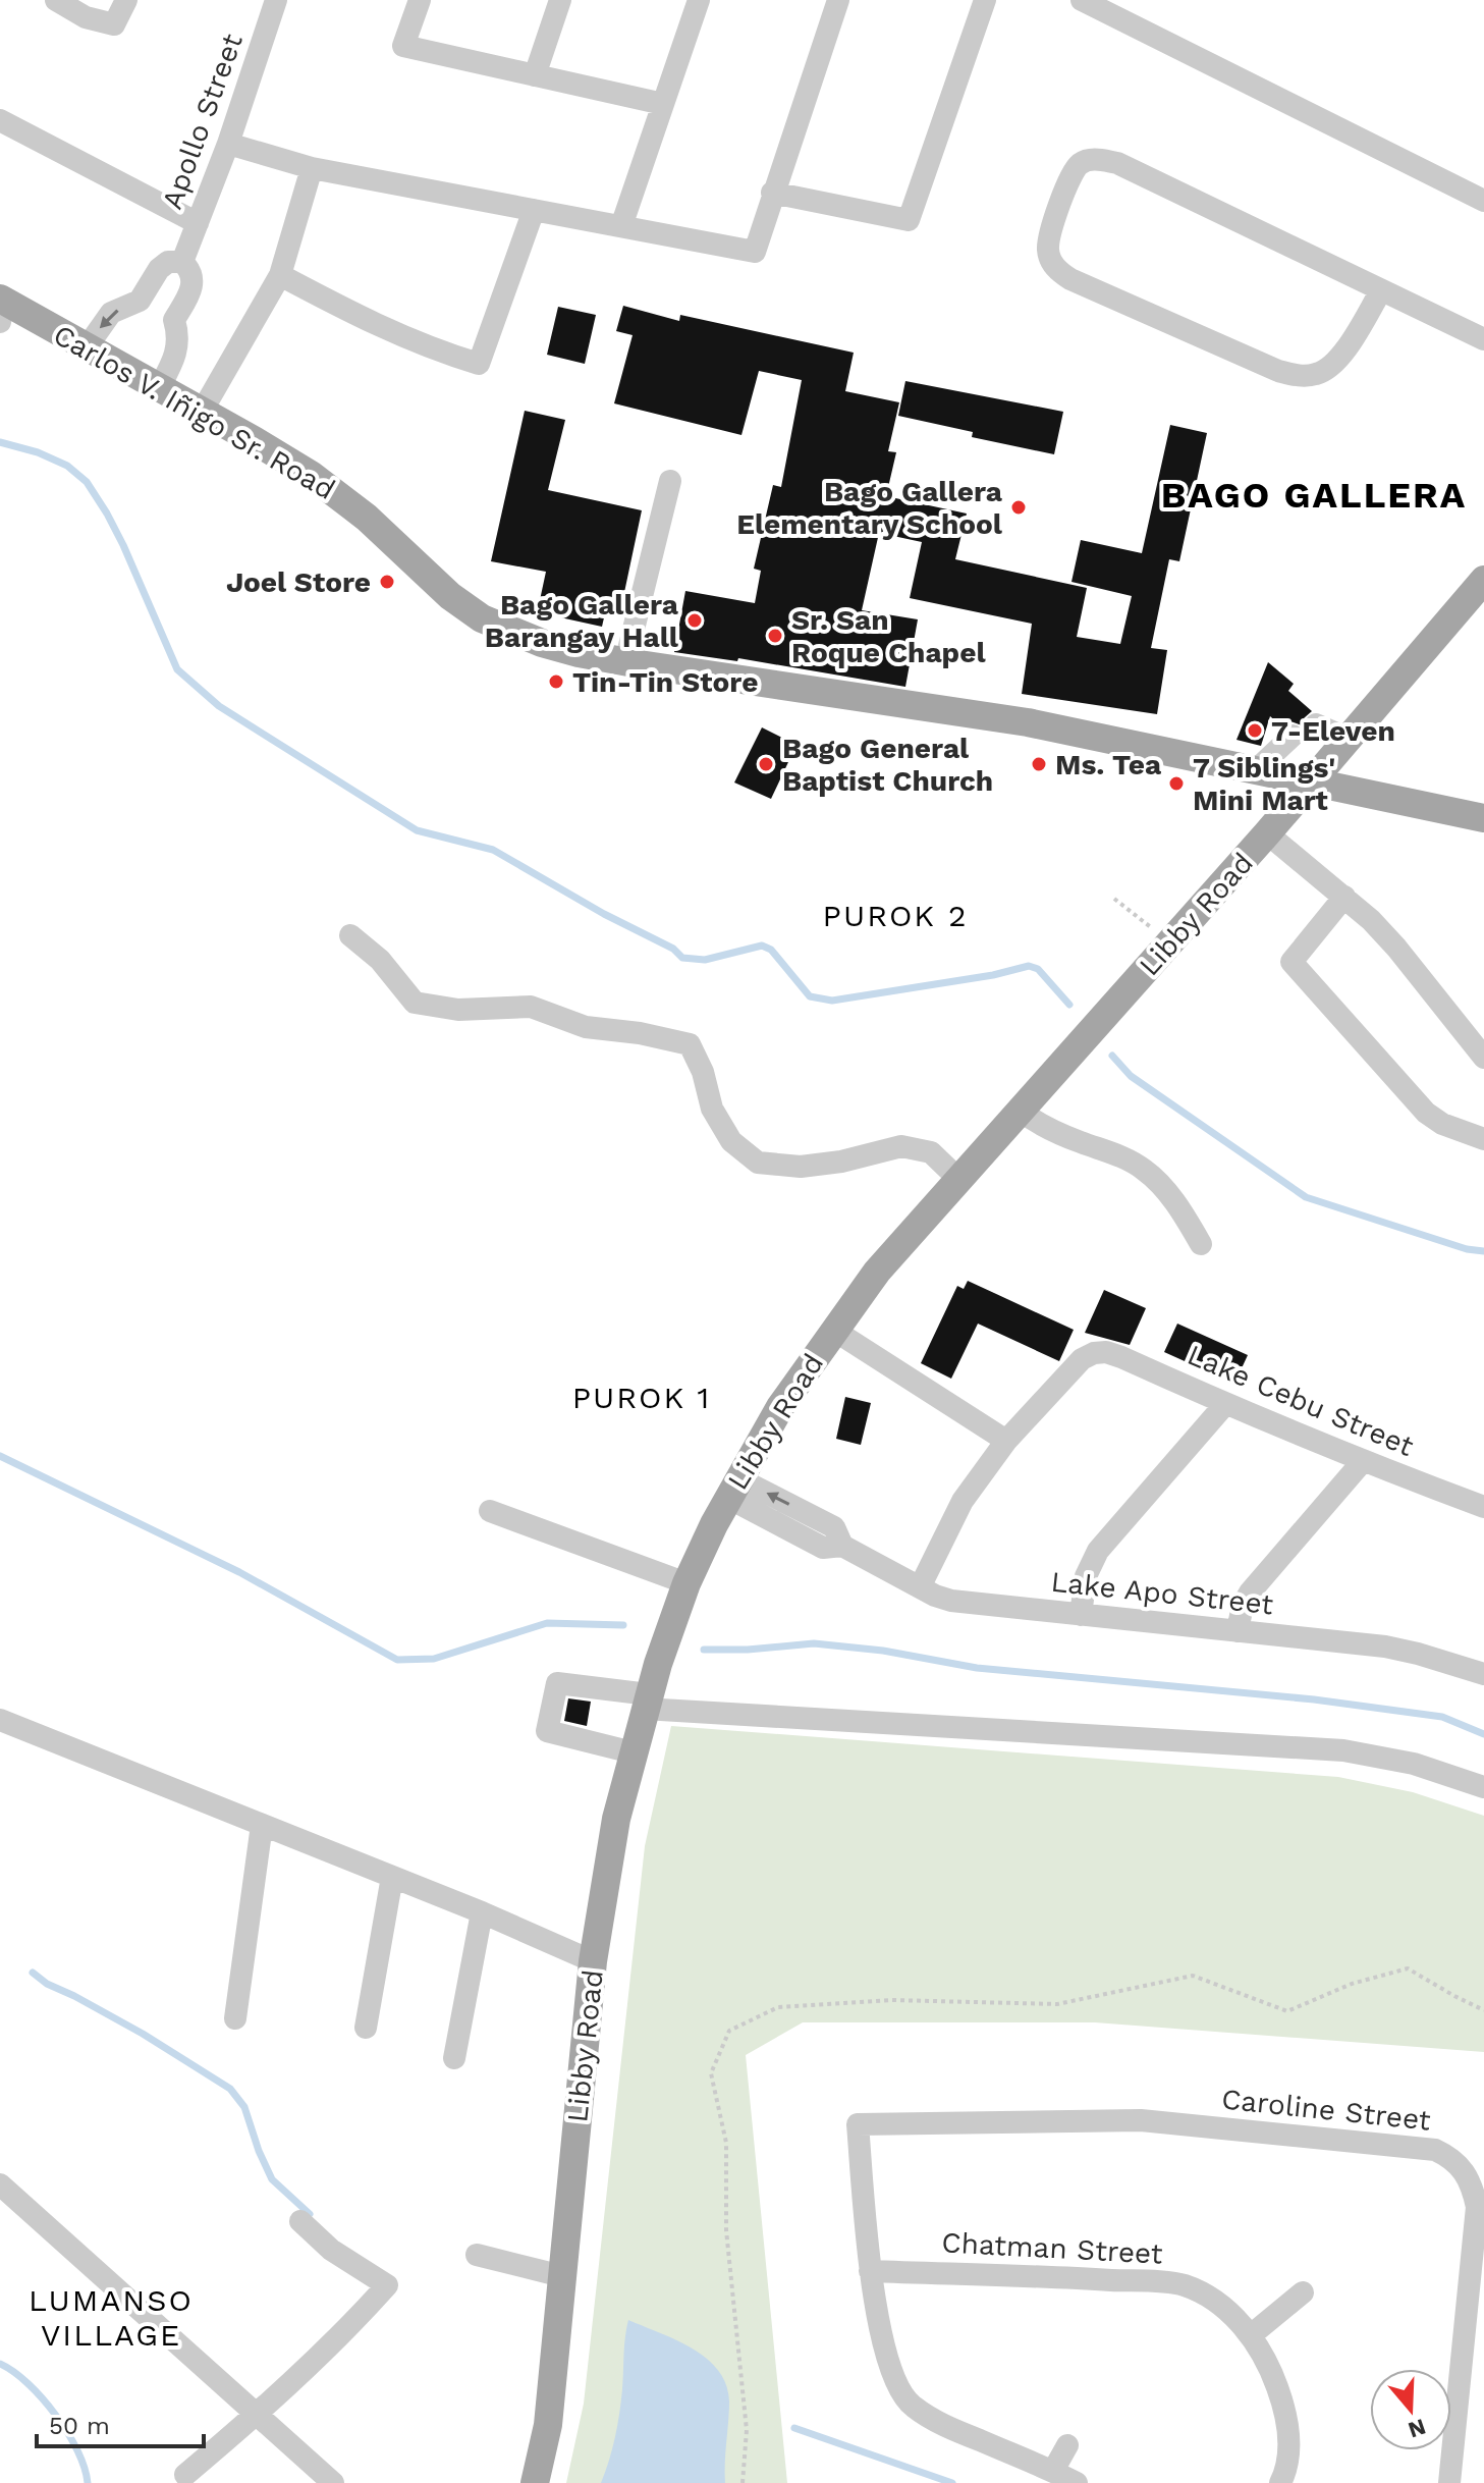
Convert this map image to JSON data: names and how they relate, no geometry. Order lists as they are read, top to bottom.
{
  "streets": {
    "main road": ["Carlos V. Iñigo Sr. Road", "Libby Road"],
    "street": [
      "Apollo Street",
      "Lake Cebu Street",
      "Lake Apo Street",
      "Caroline Street",
      "Chatman Street"
    ]
  },
  "crossings": [
    ["Apollo Street", "Carlos V. Iñigo Sr. Road"],
    ["Carlos V. Iñigo Sr. Road", "Libby Road"],
    ["Libby Road", "Lake Apo Street"],
    ["Caroline Street", "Chatman Street"]
  ],
  "districts": [
    "BAGO GALLERA",
    "PUROK 2",
    "PUROK 1",
    "LUMANSO VILLAGE"
  ],
  "places": [
    "Bago Gallera Elementary School",
    "Joel Store",
    "Bago Gallera Barangay Hall",
    "Sr. San Roque Chapel",
    "Tin-Tin Store",
    "7-Eleven",
    "Bago General Baptist Church",
    "Ms. Tea",
    "7 Siblings' Mini Mart"
  ],
  "scale_bar": "50 m",
  "north": "bottom"
}
